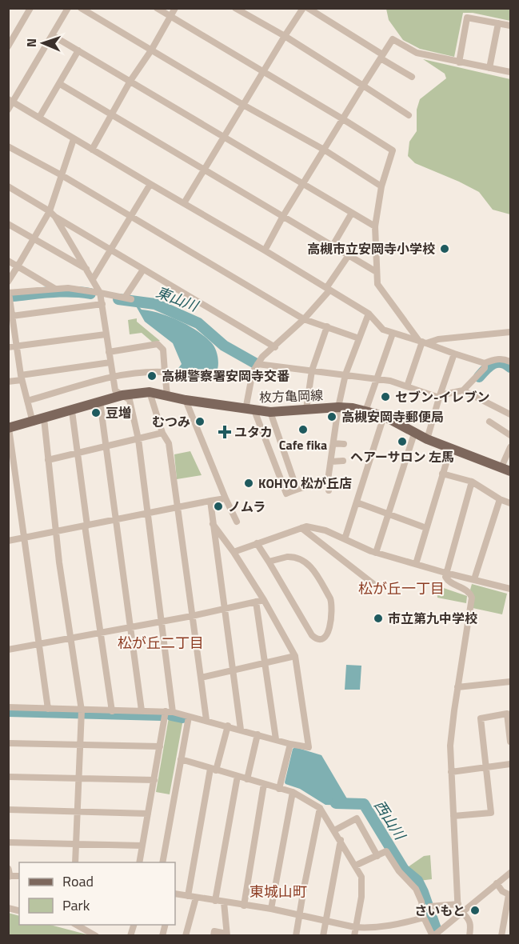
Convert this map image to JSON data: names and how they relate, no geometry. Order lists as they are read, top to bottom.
{
  "streets": {
    "main road": ["枚方亀岡線"]
  },
  "districts": ["松が丘一丁目", "松が丘二丁目", "東城山町"],
  "water": ["東山川", "西山川"],
  "places": {
    "other": [
      "高槻市立安岡寺小学校",
      "高槻警察署安岡寺交番",
      "セブン-イレブン",
      "豆増",
      "高槻安岡寺郵便局",
      "むつみ",
      "Cafe fika",
      "ヘアーサロン 左馬",
      "KOHYO 松が丘店",
      "ノムラ",
      "市立第九中学校",
      "さいもと"
    ],
    "health": ["ユタカ"]
  },
  "legend": ["Road", "Park"],
  "north": "left"
}
